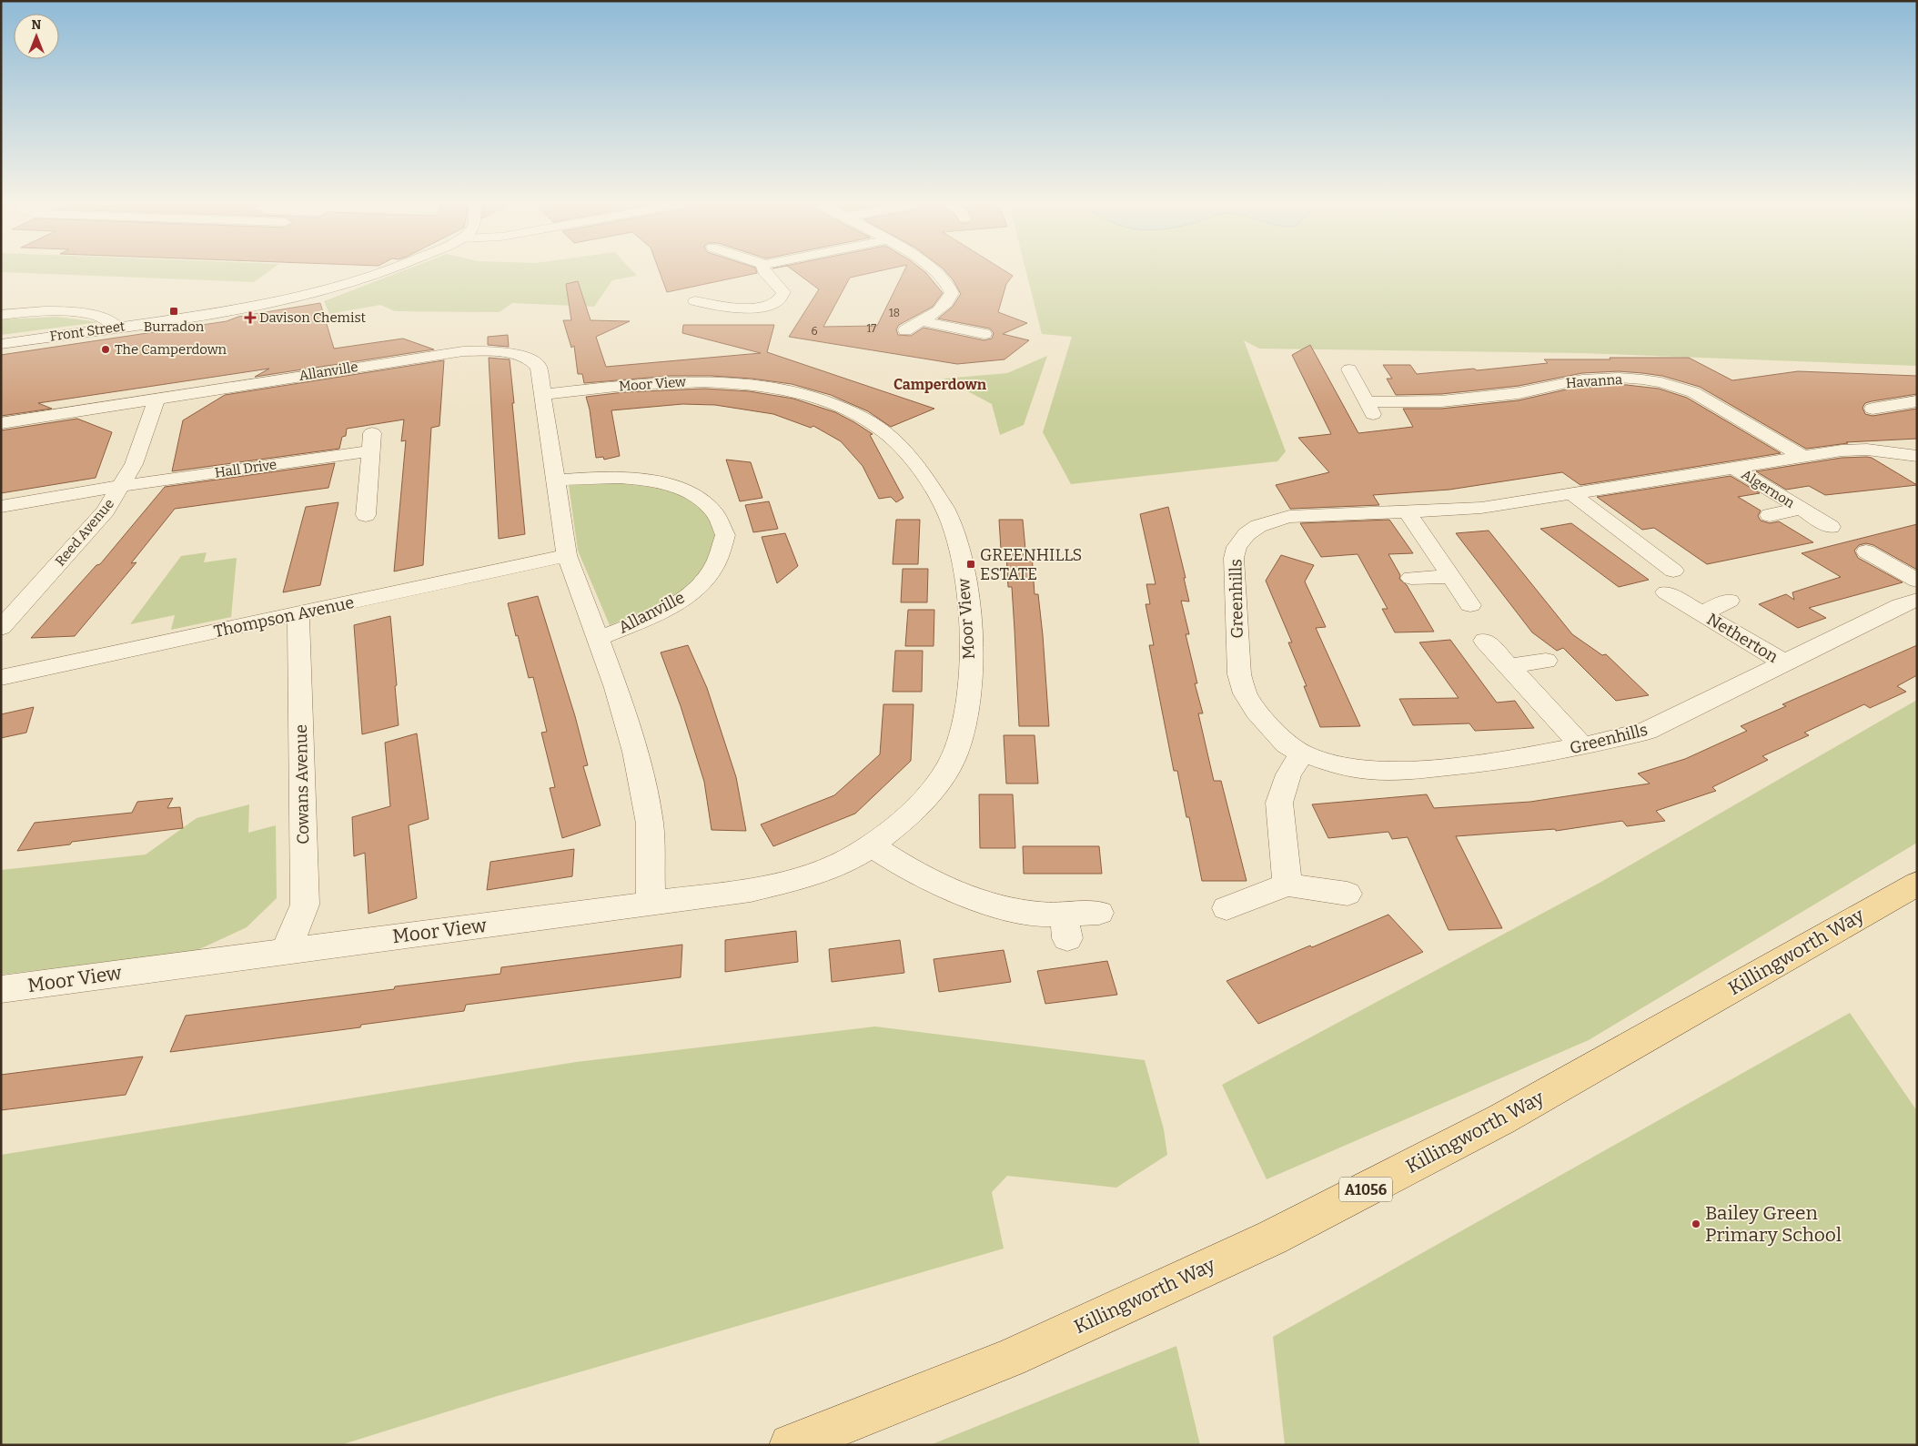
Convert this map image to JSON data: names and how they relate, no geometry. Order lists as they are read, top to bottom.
{
  "streets": {
    "main road": ["Killingworth Way", "A1056"],
    "street": [
      "Front Street",
      "Allanville",
      "Havanna",
      "Moor View",
      "Hall Drive",
      "Algernon",
      "Reed Avenue",
      "Greenhills",
      "Thompson Avenue",
      "Netherton",
      "Cowans Avenue"
    ]
  },
  "crossings": [
    ["Allanville", "Moor View"],
    ["Allanville", "Reed Avenue"],
    ["Allanville", "Thompson Avenue"],
    ["Havanna", "Greenhills"],
    ["Moor View", "Cowans Avenue"],
    ["Hall Drive", "Reed Avenue"],
    ["Algernon", "Greenhills"],
    ["Greenhills", "Netherton"],
    ["Thompson Avenue", "Cowans Avenue"]
  ],
  "districts": ["Camperdown"],
  "places": {
    "transit": ["Burradon", "GREENHILLS ESTATE"],
    "health": ["Davison Chemist"],
    "other": ["The Camperdown", "Bailey Green Primary School"]
  },
  "house_numbers": ["18", "17", "6"],
  "north": "top"
}
